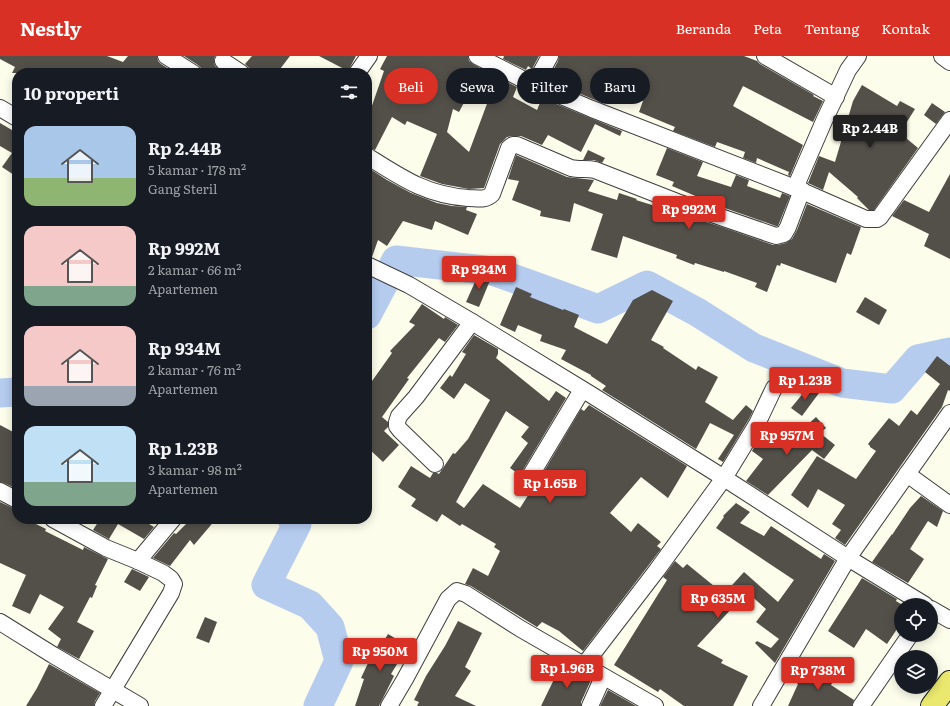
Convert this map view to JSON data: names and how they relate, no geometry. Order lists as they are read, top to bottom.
{
  "page": {
    "header": "Nestly",
    "nav": [
      "Beranda",
      "Peta",
      "Tentang",
      "Kontak"
    ],
    "chip": [
      "Beli",
      "Sewa",
      "Filter",
      "Baru"
    ],
    "heading": "10 properti",
    "price": [
      "Rp 2.44B",
      "Rp 992M",
      "Rp 934M",
      "Rp 1.23B",
      "Rp 957M",
      "Rp 1.65B",
      "Rp 635M",
      "Rp 950M",
      "Rp 1.96B",
      "Rp 738M"
    ],
    "list": [
      {
        "name": "Rp 2.44B",
        "note": "5 kamar · 178 m² · Gang Steril"
      },
      {
        "name": "Rp 992M",
        "note": "2 kamar · 66 m² · Apartemen"
      },
      {
        "name": "Rp 934M",
        "note": "2 kamar · 76 m² · Apartemen"
      },
      {
        "name": "Rp 1.23B",
        "note": "3 kamar · 98 m² · Apartemen"
      }
    ]
  }
}
